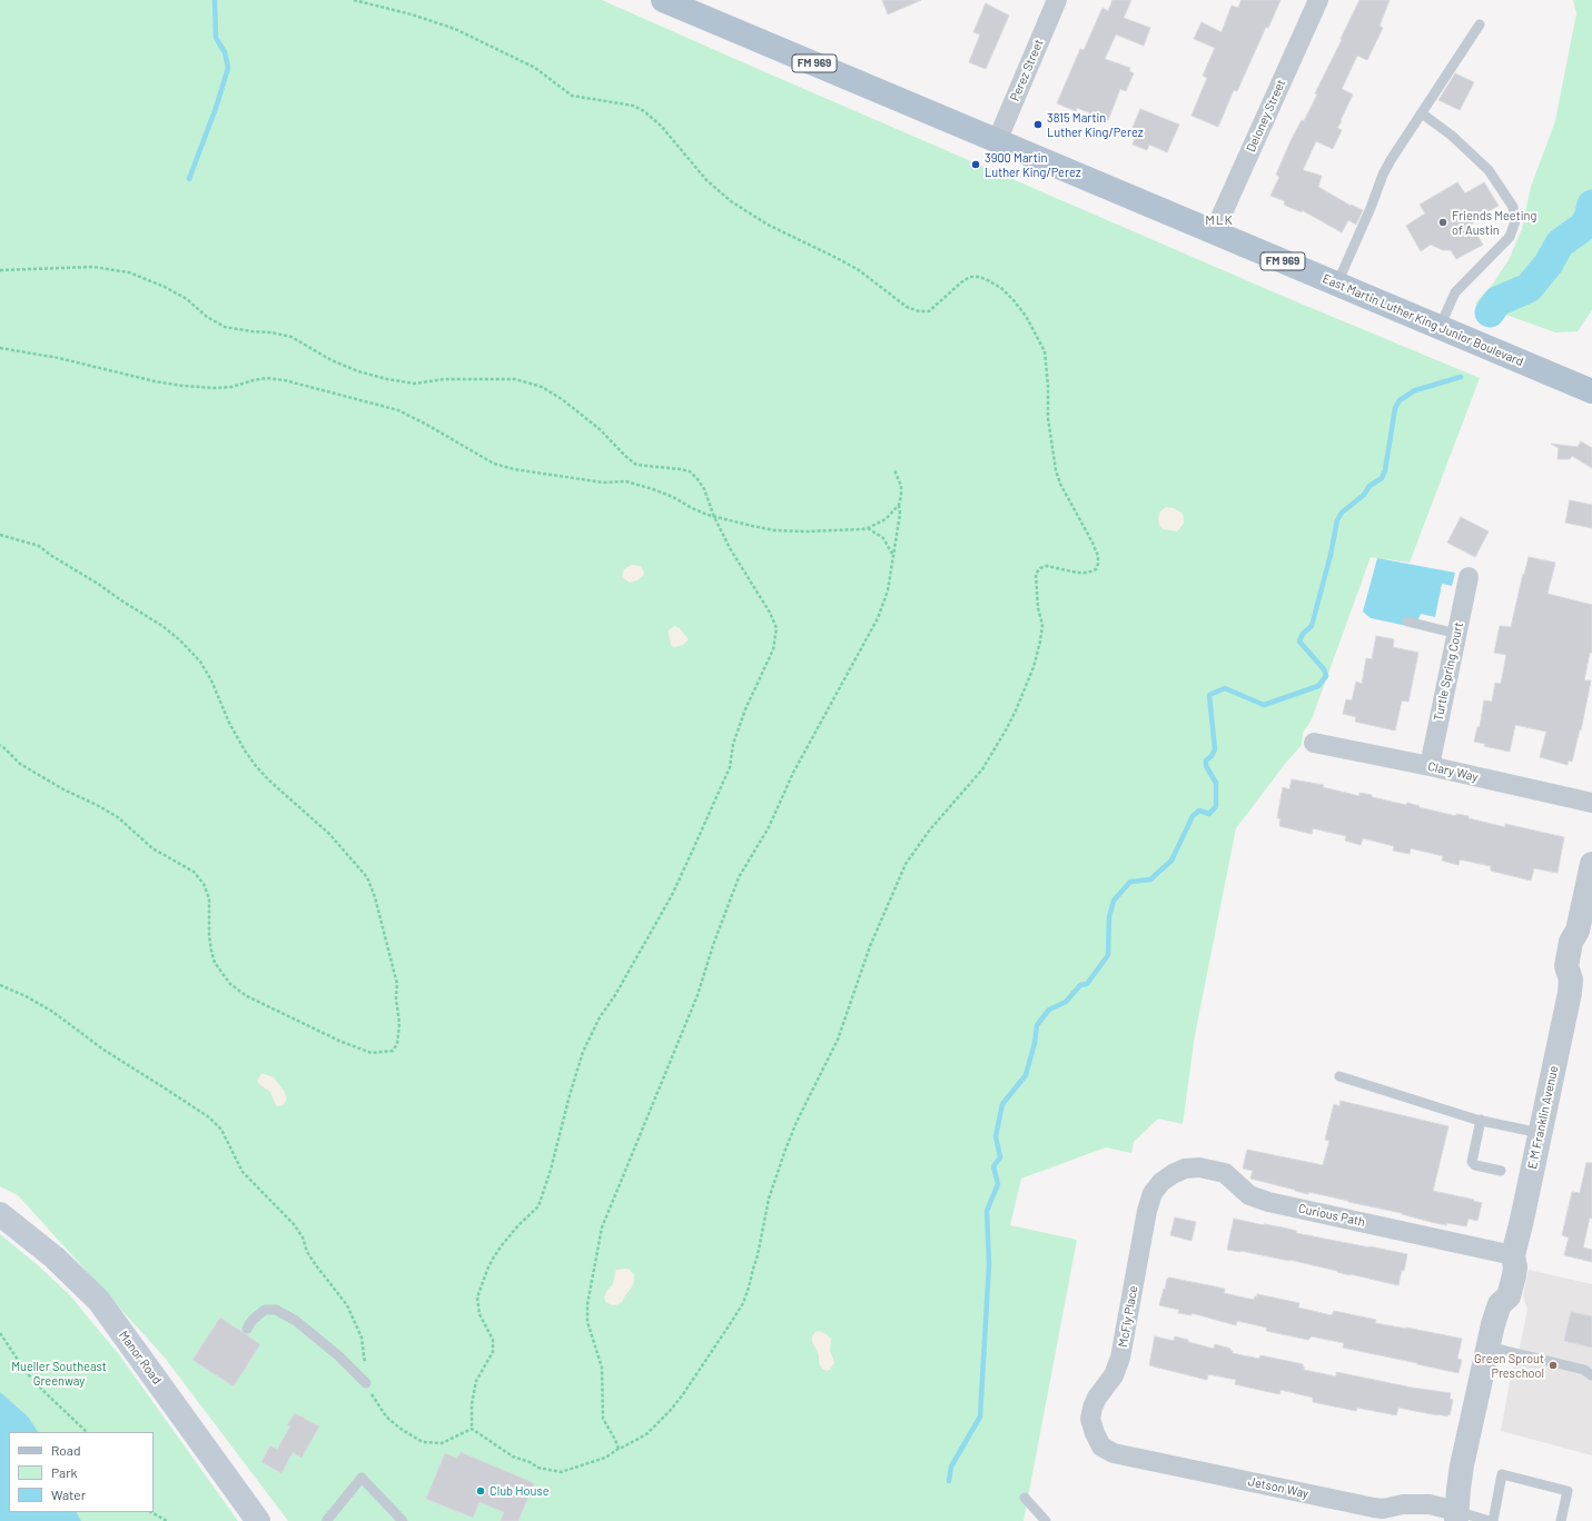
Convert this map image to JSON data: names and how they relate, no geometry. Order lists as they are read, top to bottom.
{
  "streets": {
    "main road": ["FM 969", "East Martin Luther King Junior Boulevard", "Manor Road"],
    "street": [
      "Perez Street",
      "Deloney Street",
      "Turtle Spring Court",
      "Clary Way",
      "E M Franklin Avenue",
      "Curious Path",
      "McFly Place",
      "Jetson Way"
    ]
  },
  "crossings": [
    ["Perez Street", "East Martin Luther King Junior Boulevard"],
    ["Deloney Street", "East Martin Luther King Junior Boulevard"],
    ["Turtle Spring Court", "Clary Way"],
    ["E M Franklin Avenue", "Curious Path"],
    ["E M Franklin Avenue", "Jetson Way"],
    ["Curious Path", "McFly Place"],
    ["McFly Place", "Jetson Way"]
  ],
  "districts": ["MLK"],
  "parks": ["Mueller Southeast Greenway"],
  "places": [
    "3815 Martin Luther King/Perez",
    "3900 Martin Luther King/Perez",
    "Friends Meeting of Austin",
    "Green Sprout Preschool",
    "Club House"
  ],
  "legend": ["Road", "Park", "Water"]
}
